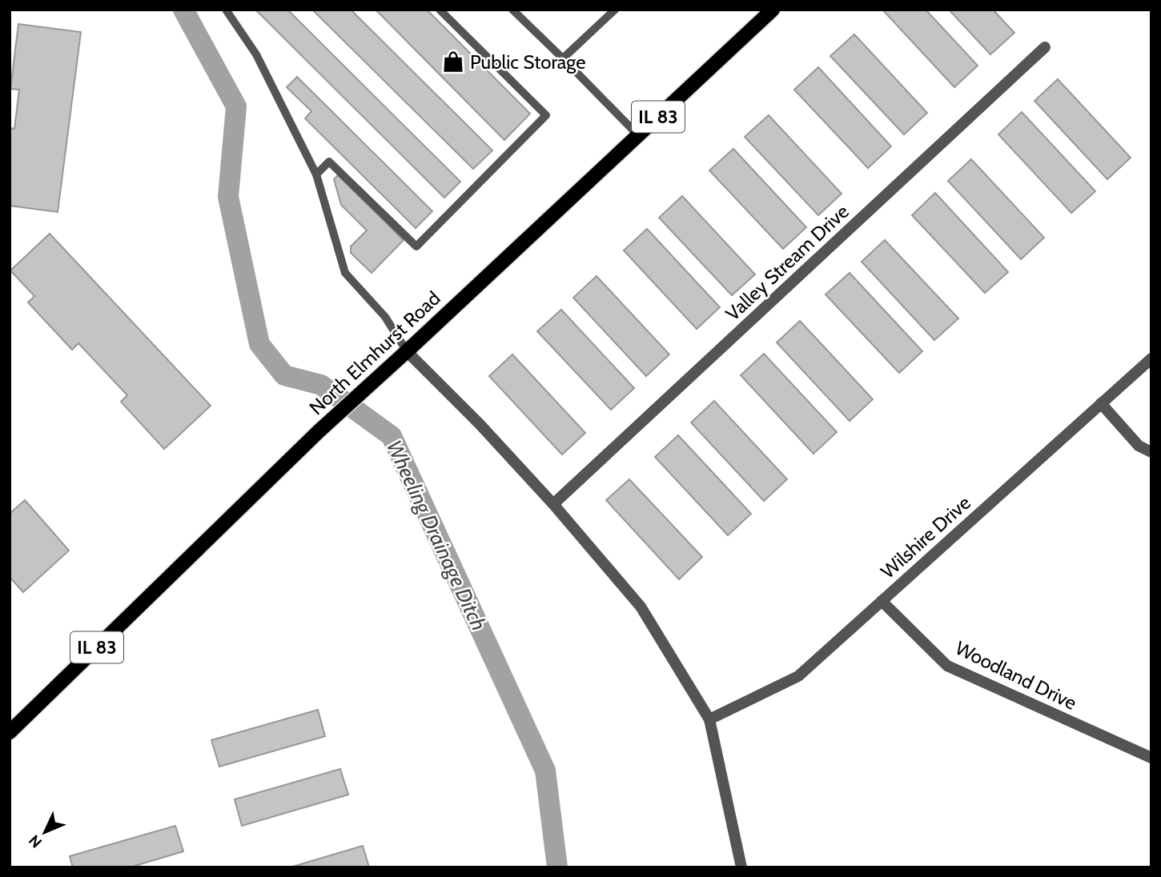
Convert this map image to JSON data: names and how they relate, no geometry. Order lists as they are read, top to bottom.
{
  "streets": {
    "main road": ["IL 83", "North Elmhurst Road"],
    "street": ["Valley Stream Drive", "Wilshire Drive", "Woodland Drive"]
  },
  "crossings": [
    ["Wilshire Drive", "Woodland Drive"]
  ],
  "water": ["Wheeling Drainage Ditch"],
  "places": {
    "shop": ["Public Storage"]
  },
  "north": "bottom left"
}
